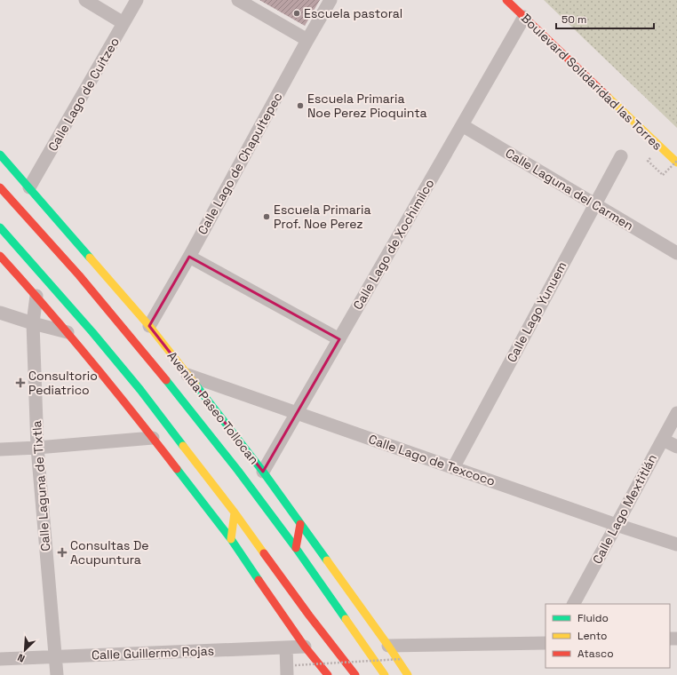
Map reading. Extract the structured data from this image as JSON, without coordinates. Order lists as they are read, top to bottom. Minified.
{"streets":{"main road":["Boulevard Solidaridad las Torres","Avenida Paseo Tollocan"],"street":["Calle Lago de Cuitzeo","Calle Lago de Chapultepec","Calle Laguna del Carmen","Calle Lago de Xochimilco","Calle Lago Yunuem","Calle Lago de Texcoco","Calle Laguna de Tixtla","Calle Lago Mextitlán","Calle Guillermo Rojas"]},"crossings":[["Boulevard Solidaridad las Torres","Calle Lago de Xochimilco"],["Calle Lago de Cuitzeo","Avenida Paseo Tollocan"],["Calle Lago de Chapultepec","Avenida Paseo Tollocan"],["Calle Laguna del Carmen","Calle Lago de Xochimilco"],["Calle Laguna del Carmen","Calle Lago Yunuem"],["Calle Lago de Xochimilco","Avenida Paseo Tollocan"],["Calle Lago de Xochimilco","Calle Lago de Texcoco"],["Calle Lago Yunuem","Calle Lago de Texcoco"],["Avenida Paseo Tollocan","Calle Lago de Texcoco"],["Calle Lago de Texcoco","Calle Lago Mextitlán"],["Calle Laguna de Tixtla","Calle Guillermo Rojas"]],"places":{"other":["Escuela pastoral","Escuela Primaria Noe Perez Pioquinta","Escuela Primaria Prof. Noe Perez"],"health":["Consultorio Pediatrico","Consultas De Acupuntura"]},"legend":["Fluido","Lento","Atasco"],"scale_bar":"50 m","north":"bottom left"}
